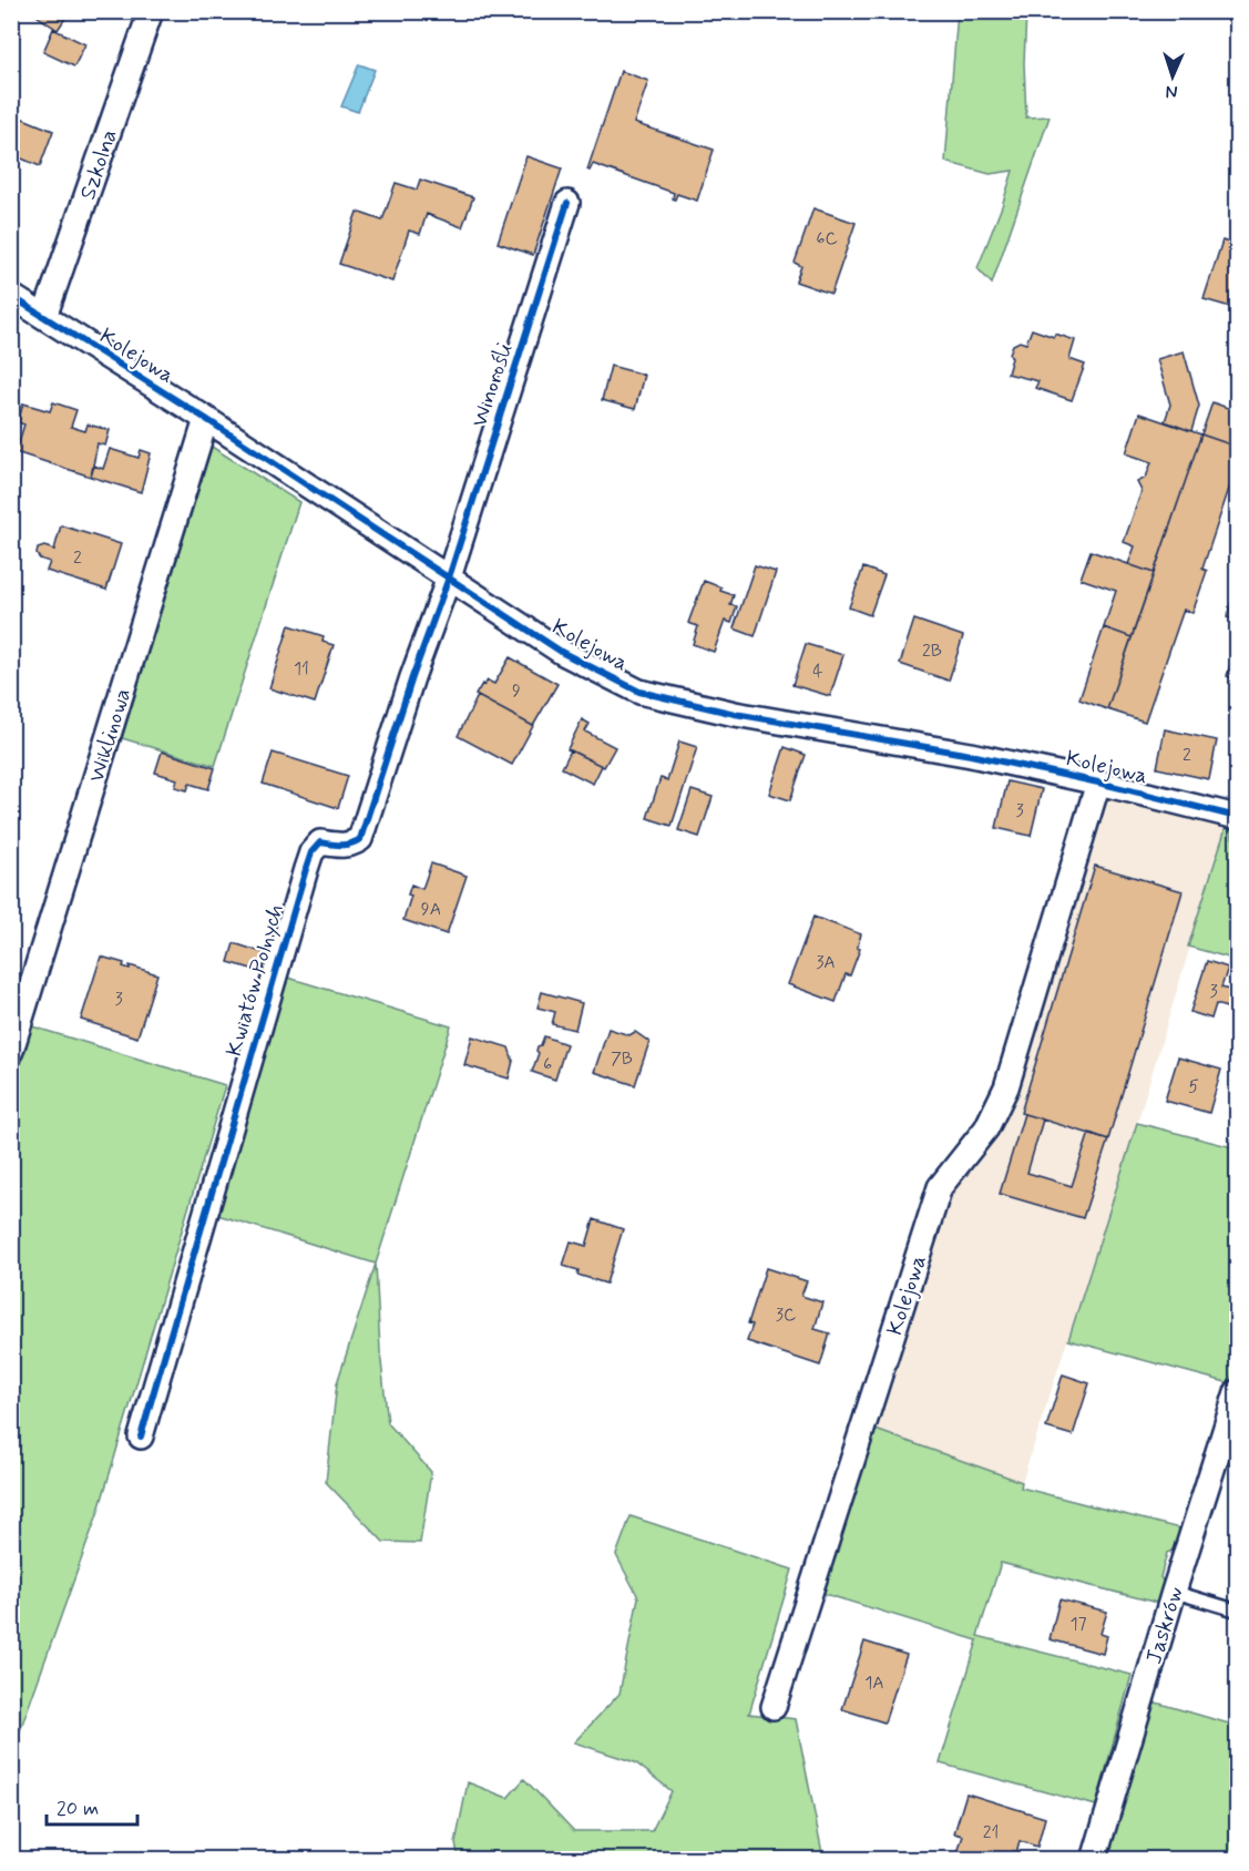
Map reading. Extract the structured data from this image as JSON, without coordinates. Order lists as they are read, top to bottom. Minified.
{"streets":{"street":["Szkolna","Kolejowa","Winorośli","Wiklinowa","Kwiatów Polnych","Jaskrów"]},"crossings":[["Szkolna","Kolejowa"],["Kolejowa","Winorośli"],["Kolejowa","Wiklinowa"],["Kolejowa","Kwiatów Polnych"],["Winorośli","Kwiatów Polnych"]],"house_numbers":["6C","2","2B","11","4","9","2","3","9A","3A","3","3","7B","6","5","3C","17","1A","21"],"scale_bar":"20 m","north":"bottom"}
